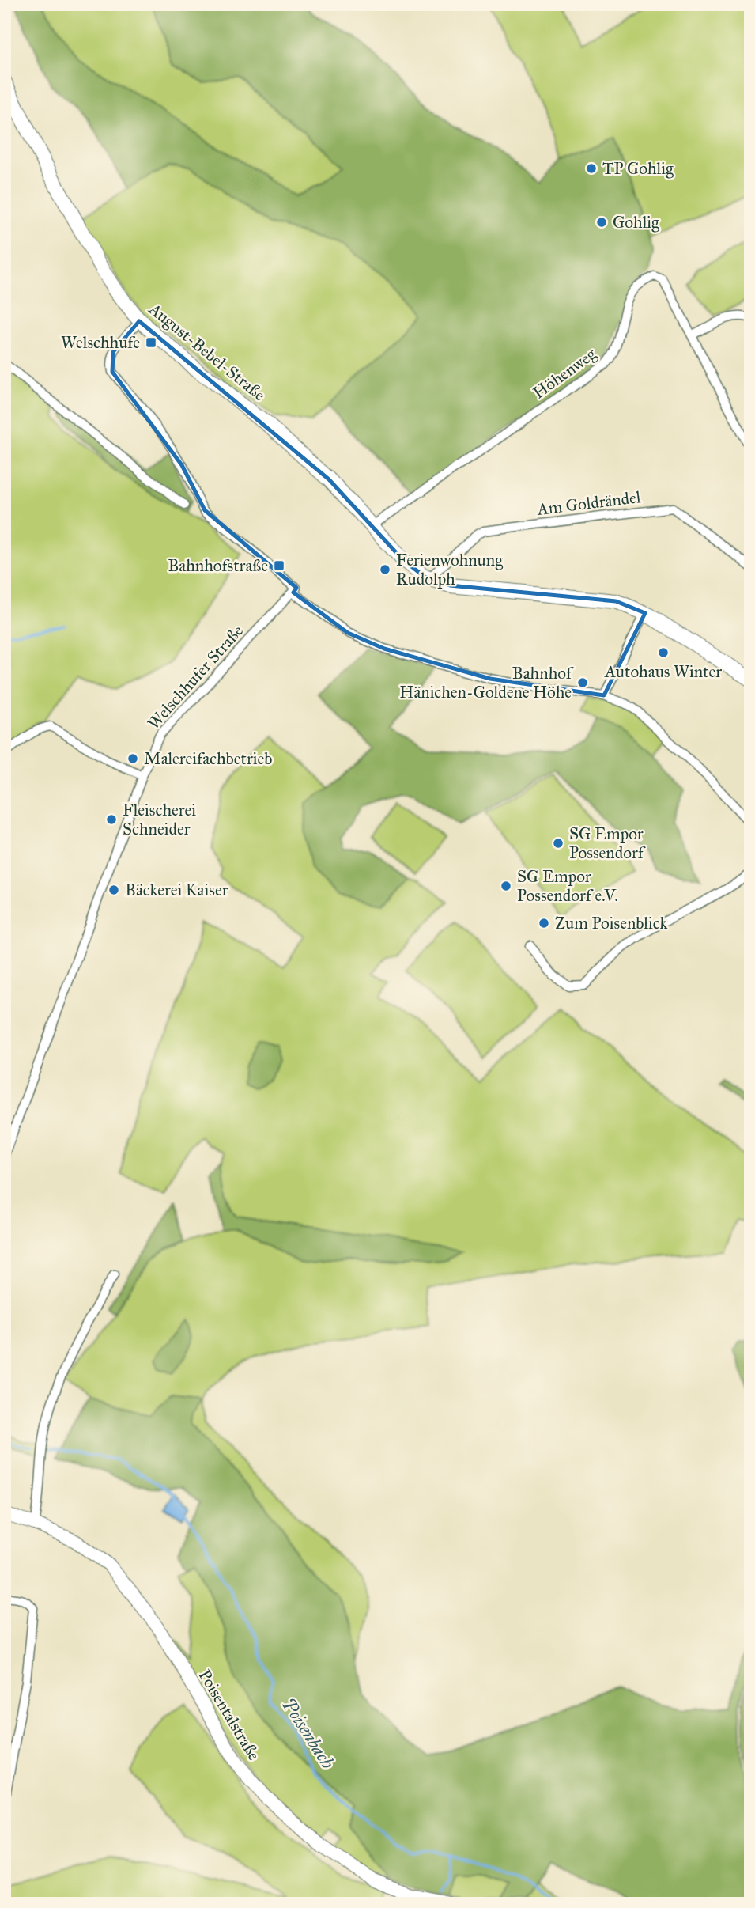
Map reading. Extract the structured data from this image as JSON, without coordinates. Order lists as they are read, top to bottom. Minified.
{"streets":{"main road":["August-Bebel-Straße","Poisentalstraße"],"street":["Höhenweg","Am Goldrändel","Welschhufer Straße"]},"crossings":[["August-Bebel-Straße","Höhenweg"],["August-Bebel-Straße","Am Goldrändel"]],"water":["Poisenbach"],"places":{"other":["TP Gohlig","Gohlig","Ferienwohnung Rudolph","Autohaus Winter","Bahnhof Hänichen-Goldene Höhe","Malereifachbetrieb","Fleischerei Schneider","SG Empor Possendorf","SG Empor Possendorf e.V.","Bäckerei Kaiser","Zum Poisenblick"],"transit":["Welschhufe","Bahnhofstraße"]}}
